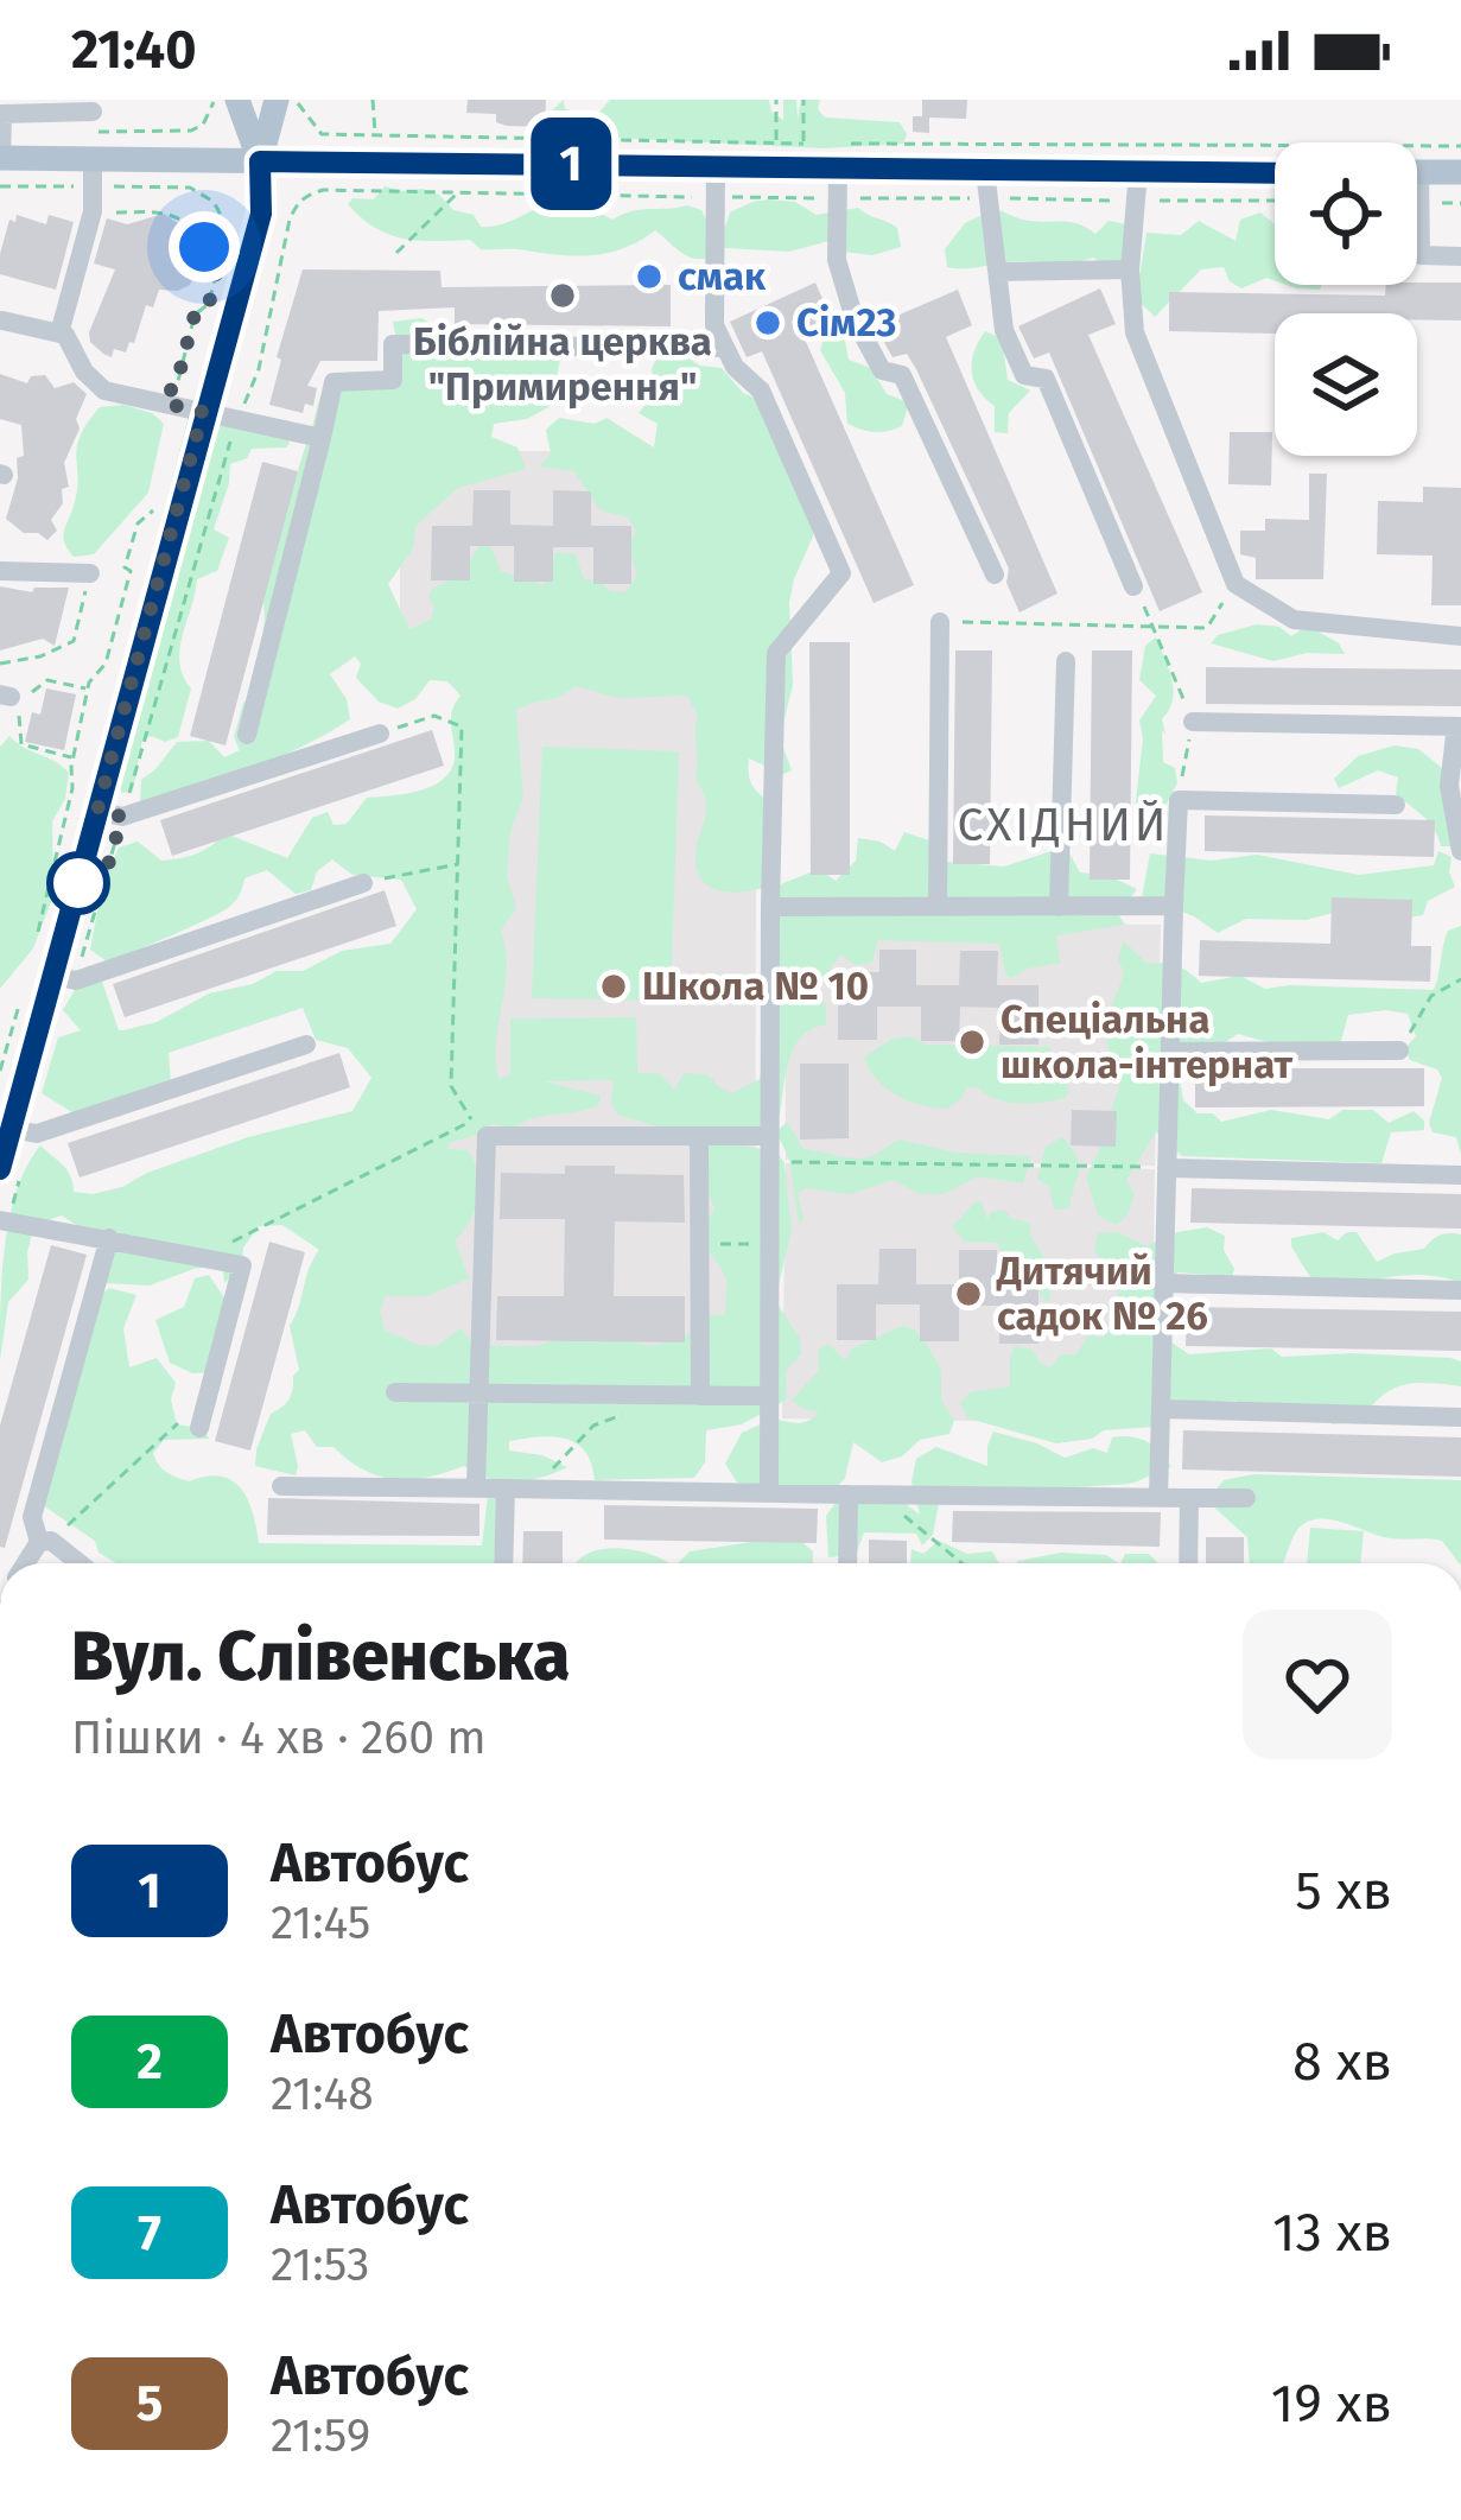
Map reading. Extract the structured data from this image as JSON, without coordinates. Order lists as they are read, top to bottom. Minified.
{"districts":["СХІДНИЙ"],"places":["смак","Біблійна церква \"Примирення\"","Сім23","Школа № 10","Спеціальна школа-інтернат","Дитячий садок № 26"],"lines":["bus line 1"],"page":{"status":"21:40","on_map":"1","heading":["Вул. Слівенська","Пішки · 4 хв · 260 m"],"list":[{"mark":"1","name":"Автобус","note":"21:45","value":"5 хв"},{"mark":"2","name":"Автобус","note":"21:48","value":"8 хв"},{"mark":"7","name":"Автобус","note":"21:53","value":"13 хв"},{"mark":"5","name":"Автобус","note":"21:59","value":"19 хв"}]}}
